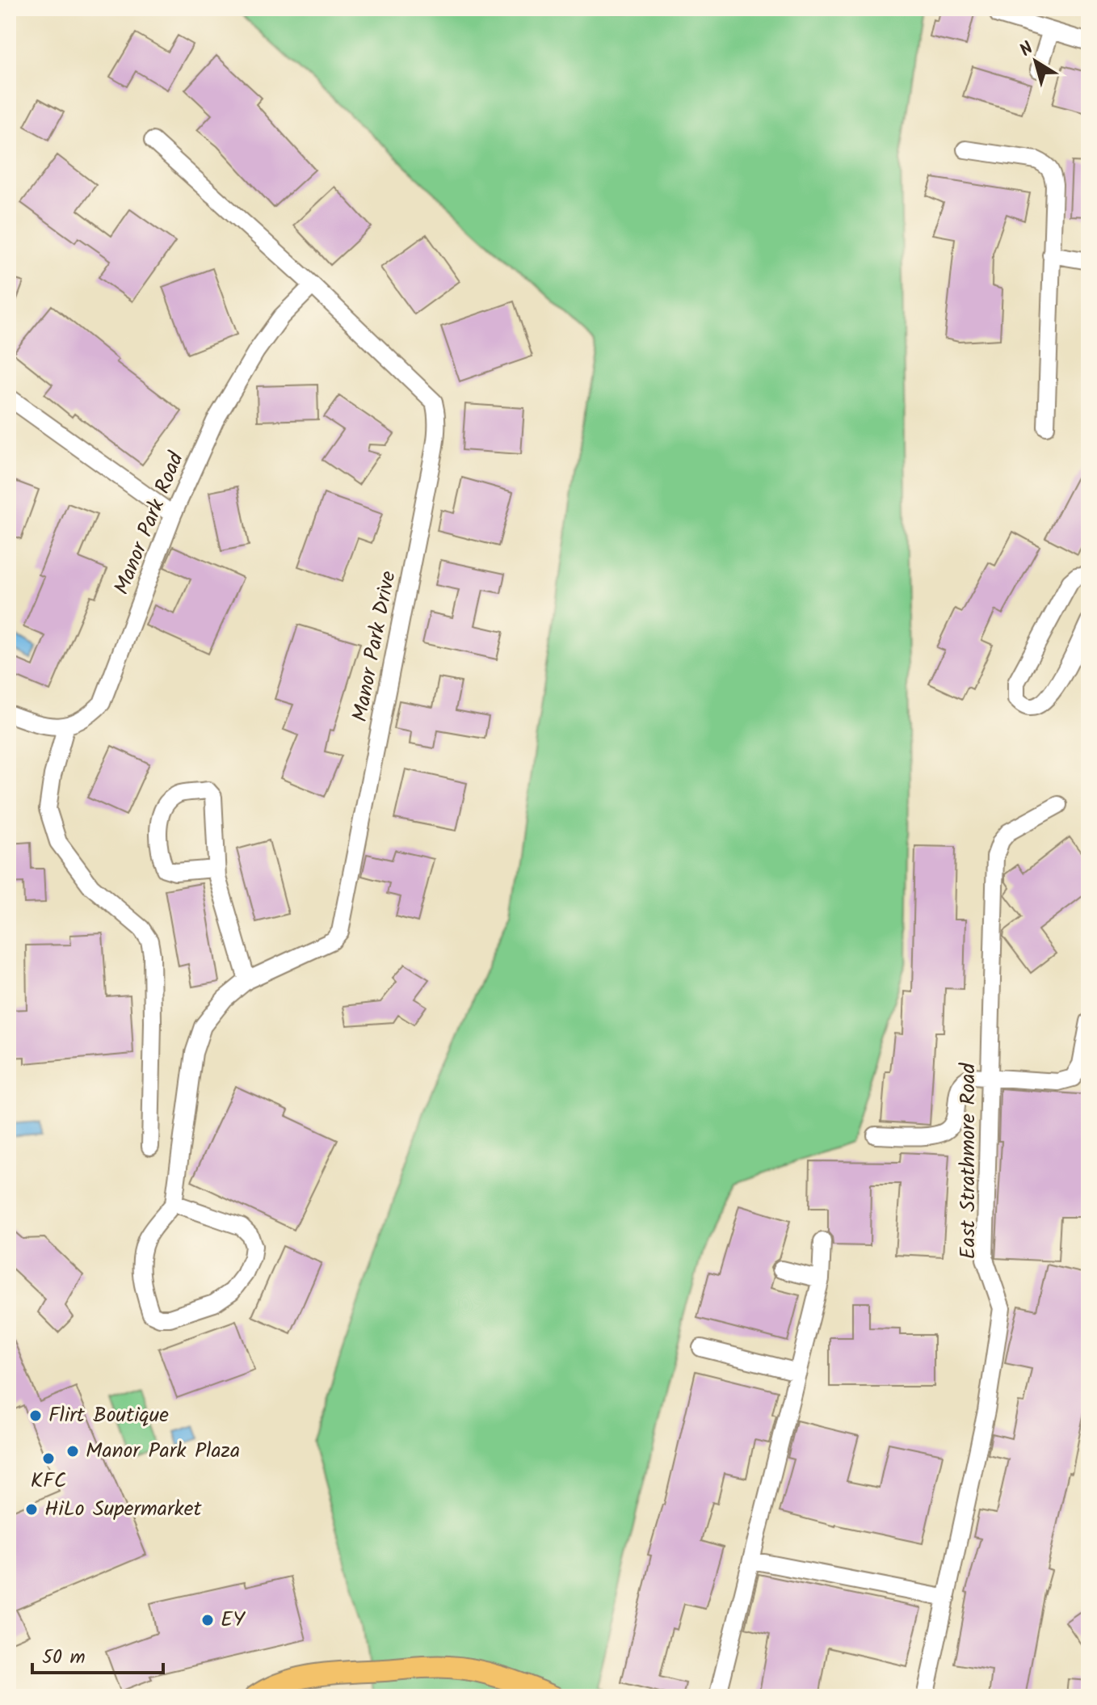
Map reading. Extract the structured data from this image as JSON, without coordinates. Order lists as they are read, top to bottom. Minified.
{"streets":{"street":["Manor Park Road","Manor Park Drive","East Strathmore Road"]},"crossings":[["Manor Park Road","Manor Park Drive"]],"places":["Flirt Boutique","Manor Park Plaza","KFC","HiLo Supermarket","EY"],"scale_bar":"50 m","north":"top left"}
